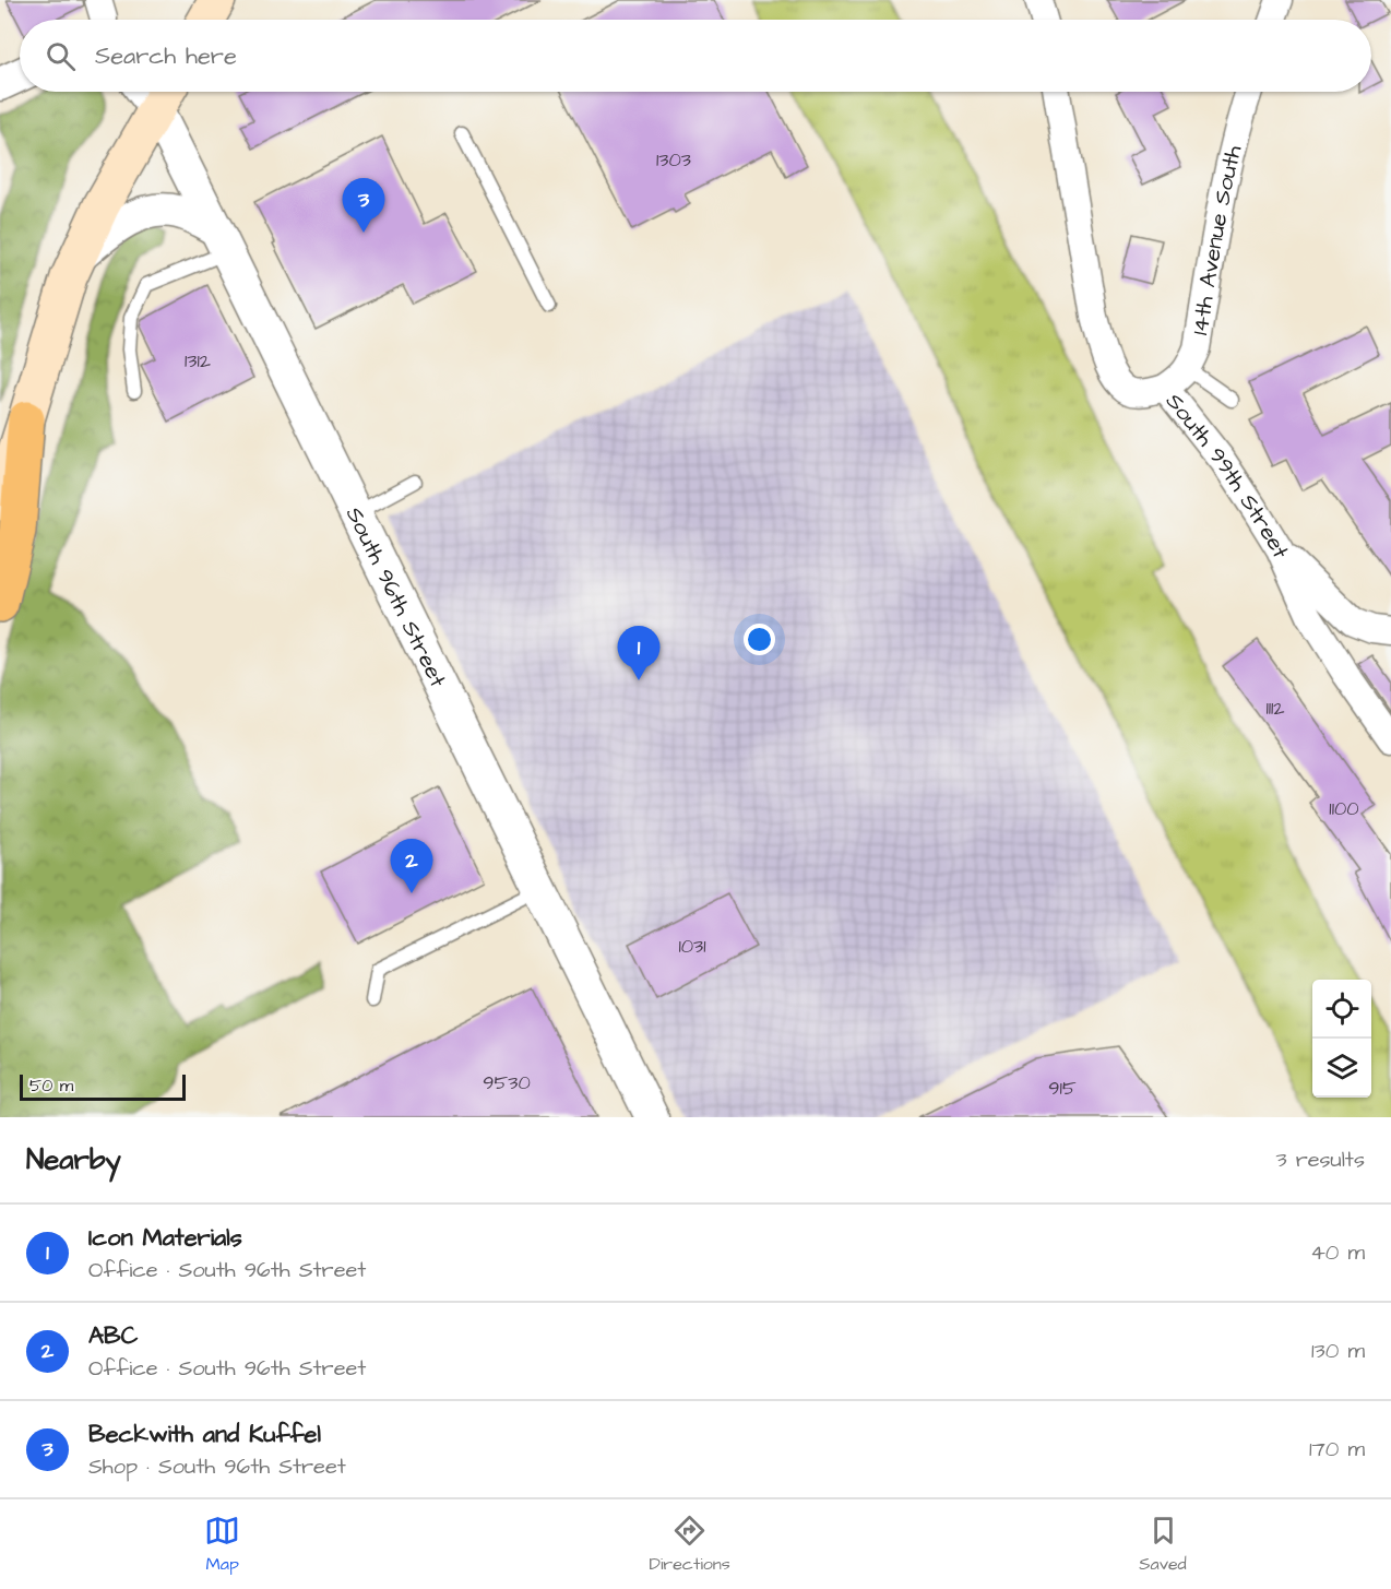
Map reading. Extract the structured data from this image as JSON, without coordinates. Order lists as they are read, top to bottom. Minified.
{"streets":{"street":["14th Avenue South","South 99th Street","South 96th Street"]},"house_numbers":["1303","1312","1112","1100","1031","9530","915"],"scale_bar":"50 m","page":{"search":"Search here","pins":["3","1","2"],"scale":"50 m","heading":["Nearby","3 results"],"list":[{"mark":"1","name":"Icon Materials","note":"Office · South 96th Street","value":"40 m"},{"mark":"2","name":"ABC","note":"Office · South 96th Street","value":"130 m"},{"mark":"3","name":"Beckwith and Kuffel","note":"Shop · South 96th Street","value":"170 m"}],"nav":["Map","Directions","Saved"]}}
